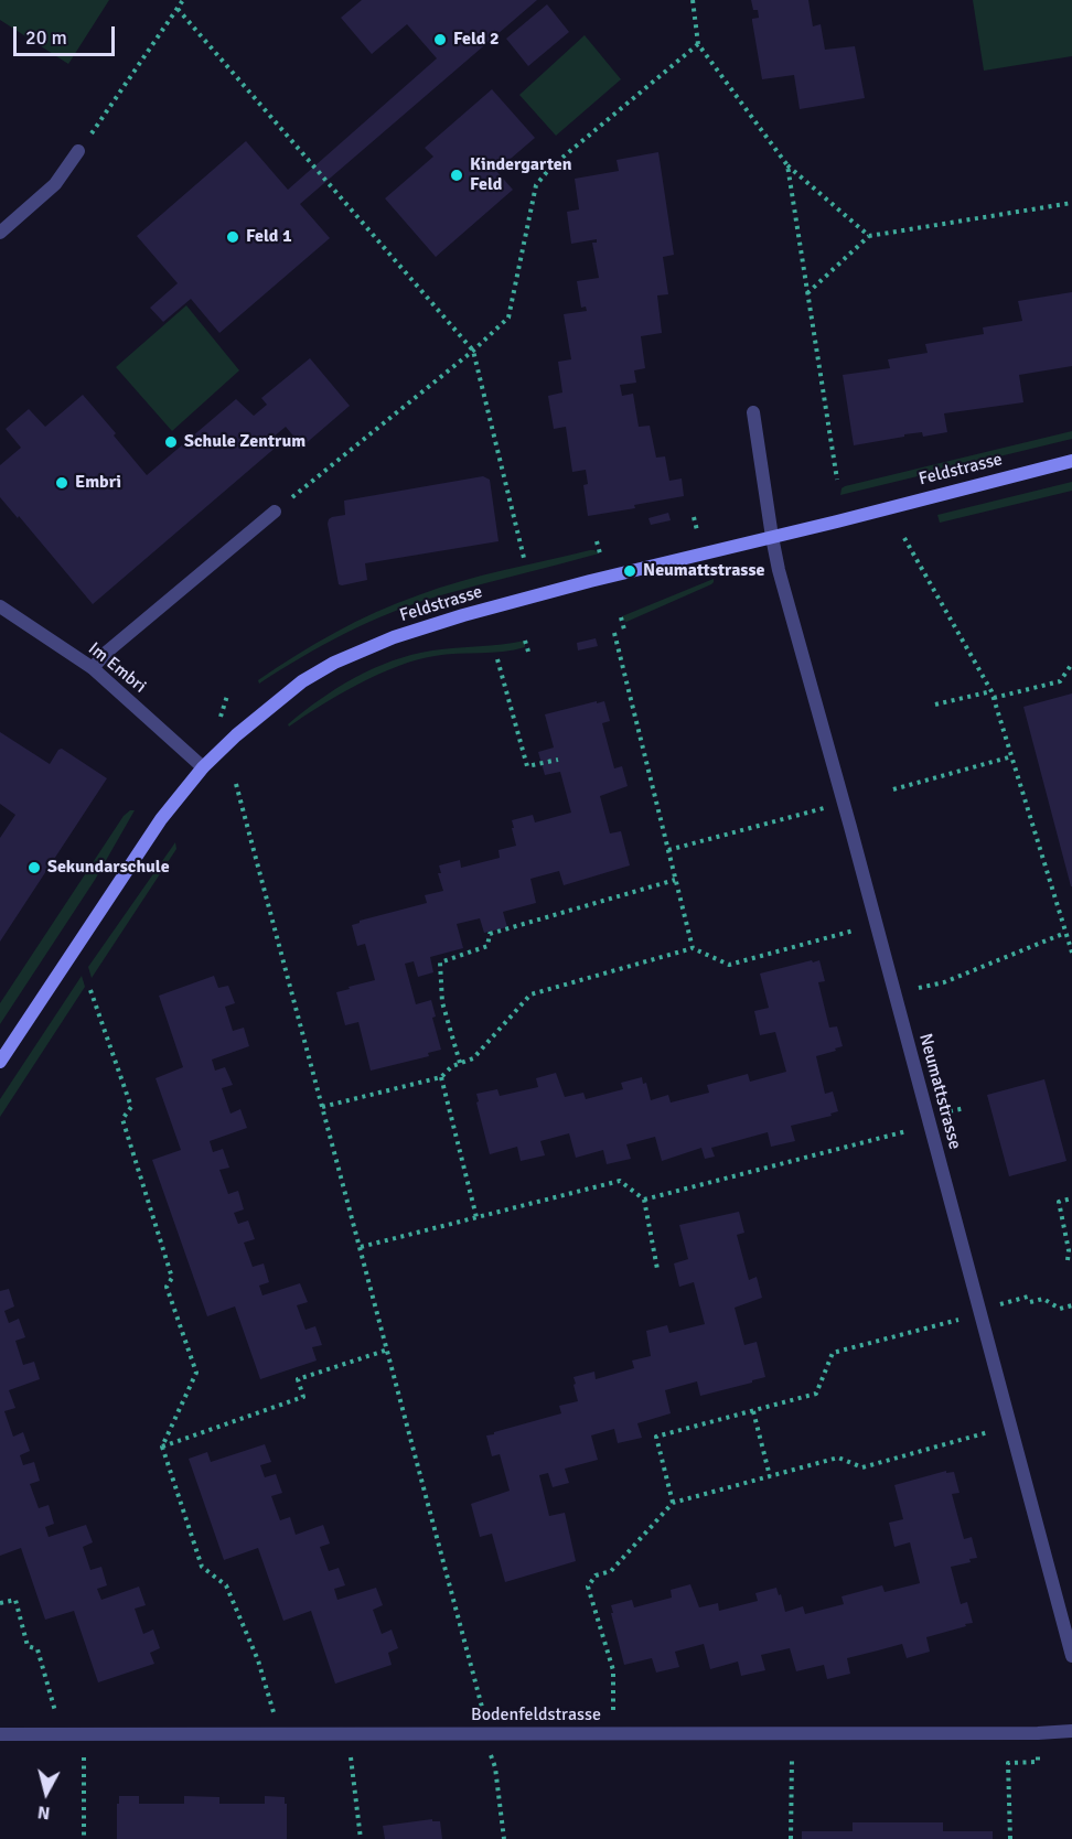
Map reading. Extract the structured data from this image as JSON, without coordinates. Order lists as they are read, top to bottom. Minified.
{"streets":{"main road":["Feldstrasse"],"street":["Im Embri","Neumattstrasse","Bodenfeldstrasse"]},"crossings":[["Feldstrasse","Im Embri"],["Feldstrasse","Neumattstrasse"]],"places":["Feld 2","Kindergarten Feld","Feld 1","Schule Zentrum","Embri","Neumattstrasse","Sekundarschule"],"scale_bar":"20 m","north":"bottom"}
